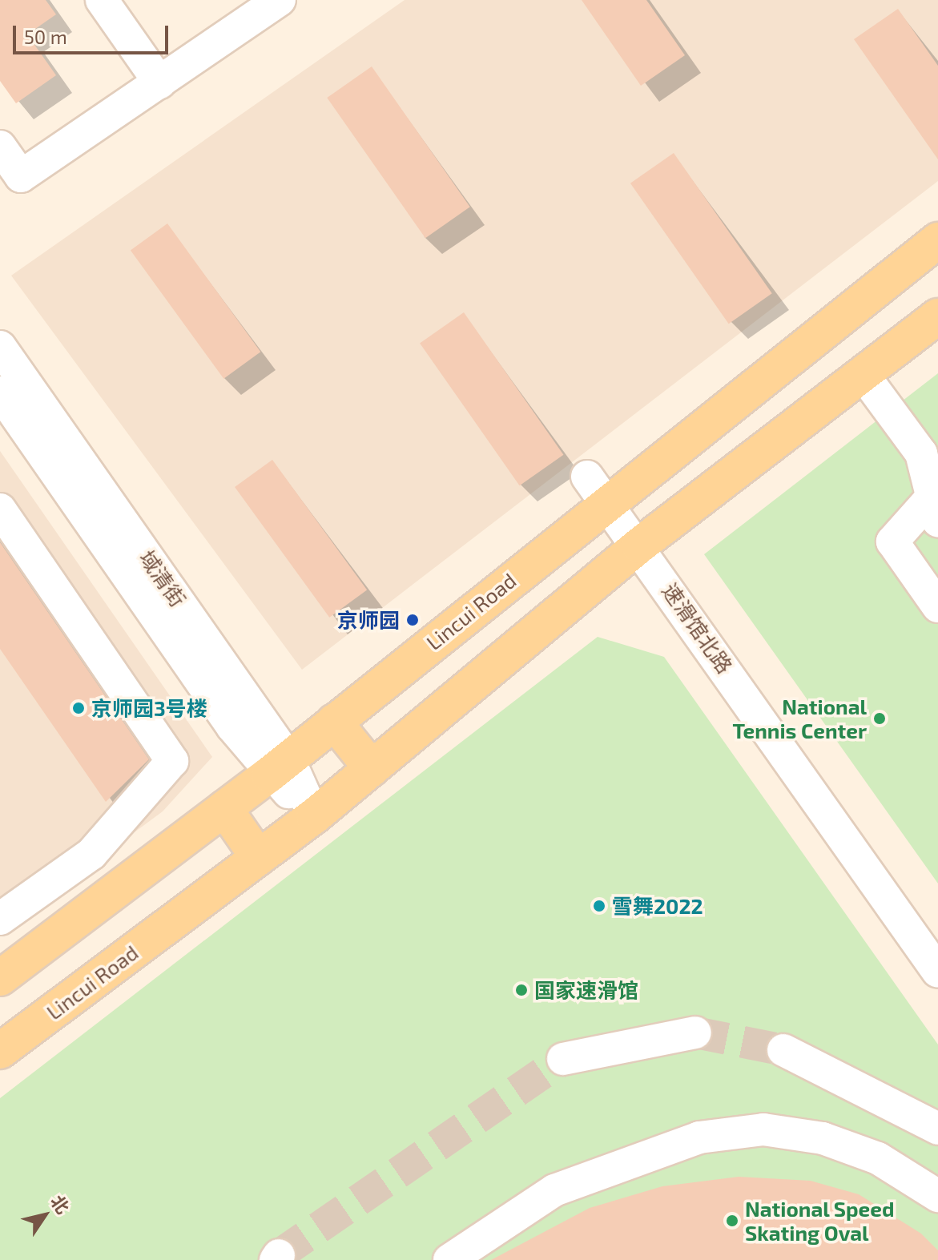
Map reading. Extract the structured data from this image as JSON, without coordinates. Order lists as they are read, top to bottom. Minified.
{"streets":{"main road":["Lincui Road"],"street":["域清街","速滑馆北路"]},"crossings":[["域清街","Lincui Road"],["Lincui Road","速滑馆北路"]],"places":["京师园","京师园3号楼","National Tennis Center","雪舞2022","国家速滑馆","National Speed Skating Oval"],"scale_bar":"50 m","north":"top right"}
